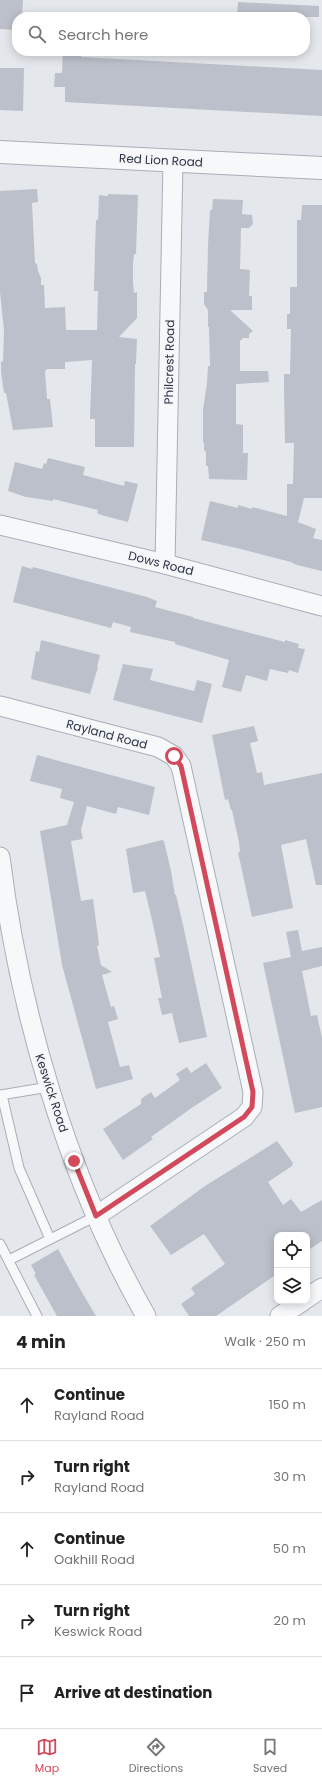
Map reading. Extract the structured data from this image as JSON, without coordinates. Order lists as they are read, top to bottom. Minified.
{"streets":{"street":["Red Lion Road","Philcrest Road","Dows Road","Rayland Road","Keswick Road"]},"crossings":[["Red Lion Road","Philcrest Road"],["Philcrest Road","Dows Road"],["Rayland Road","Keswick Road"]],"page":{"search":"Search here","heading":["4 min","Walk · 250 m"],"list":[["Continue","Rayland Road","150 m"],["Turn right","Rayland Road","30 m"],["Continue","Oakhill Road","50 m"],["Turn right","Keswick Road","20 m"],"Arrive at destination"],"nav":["Map","Directions","Saved"]}}
